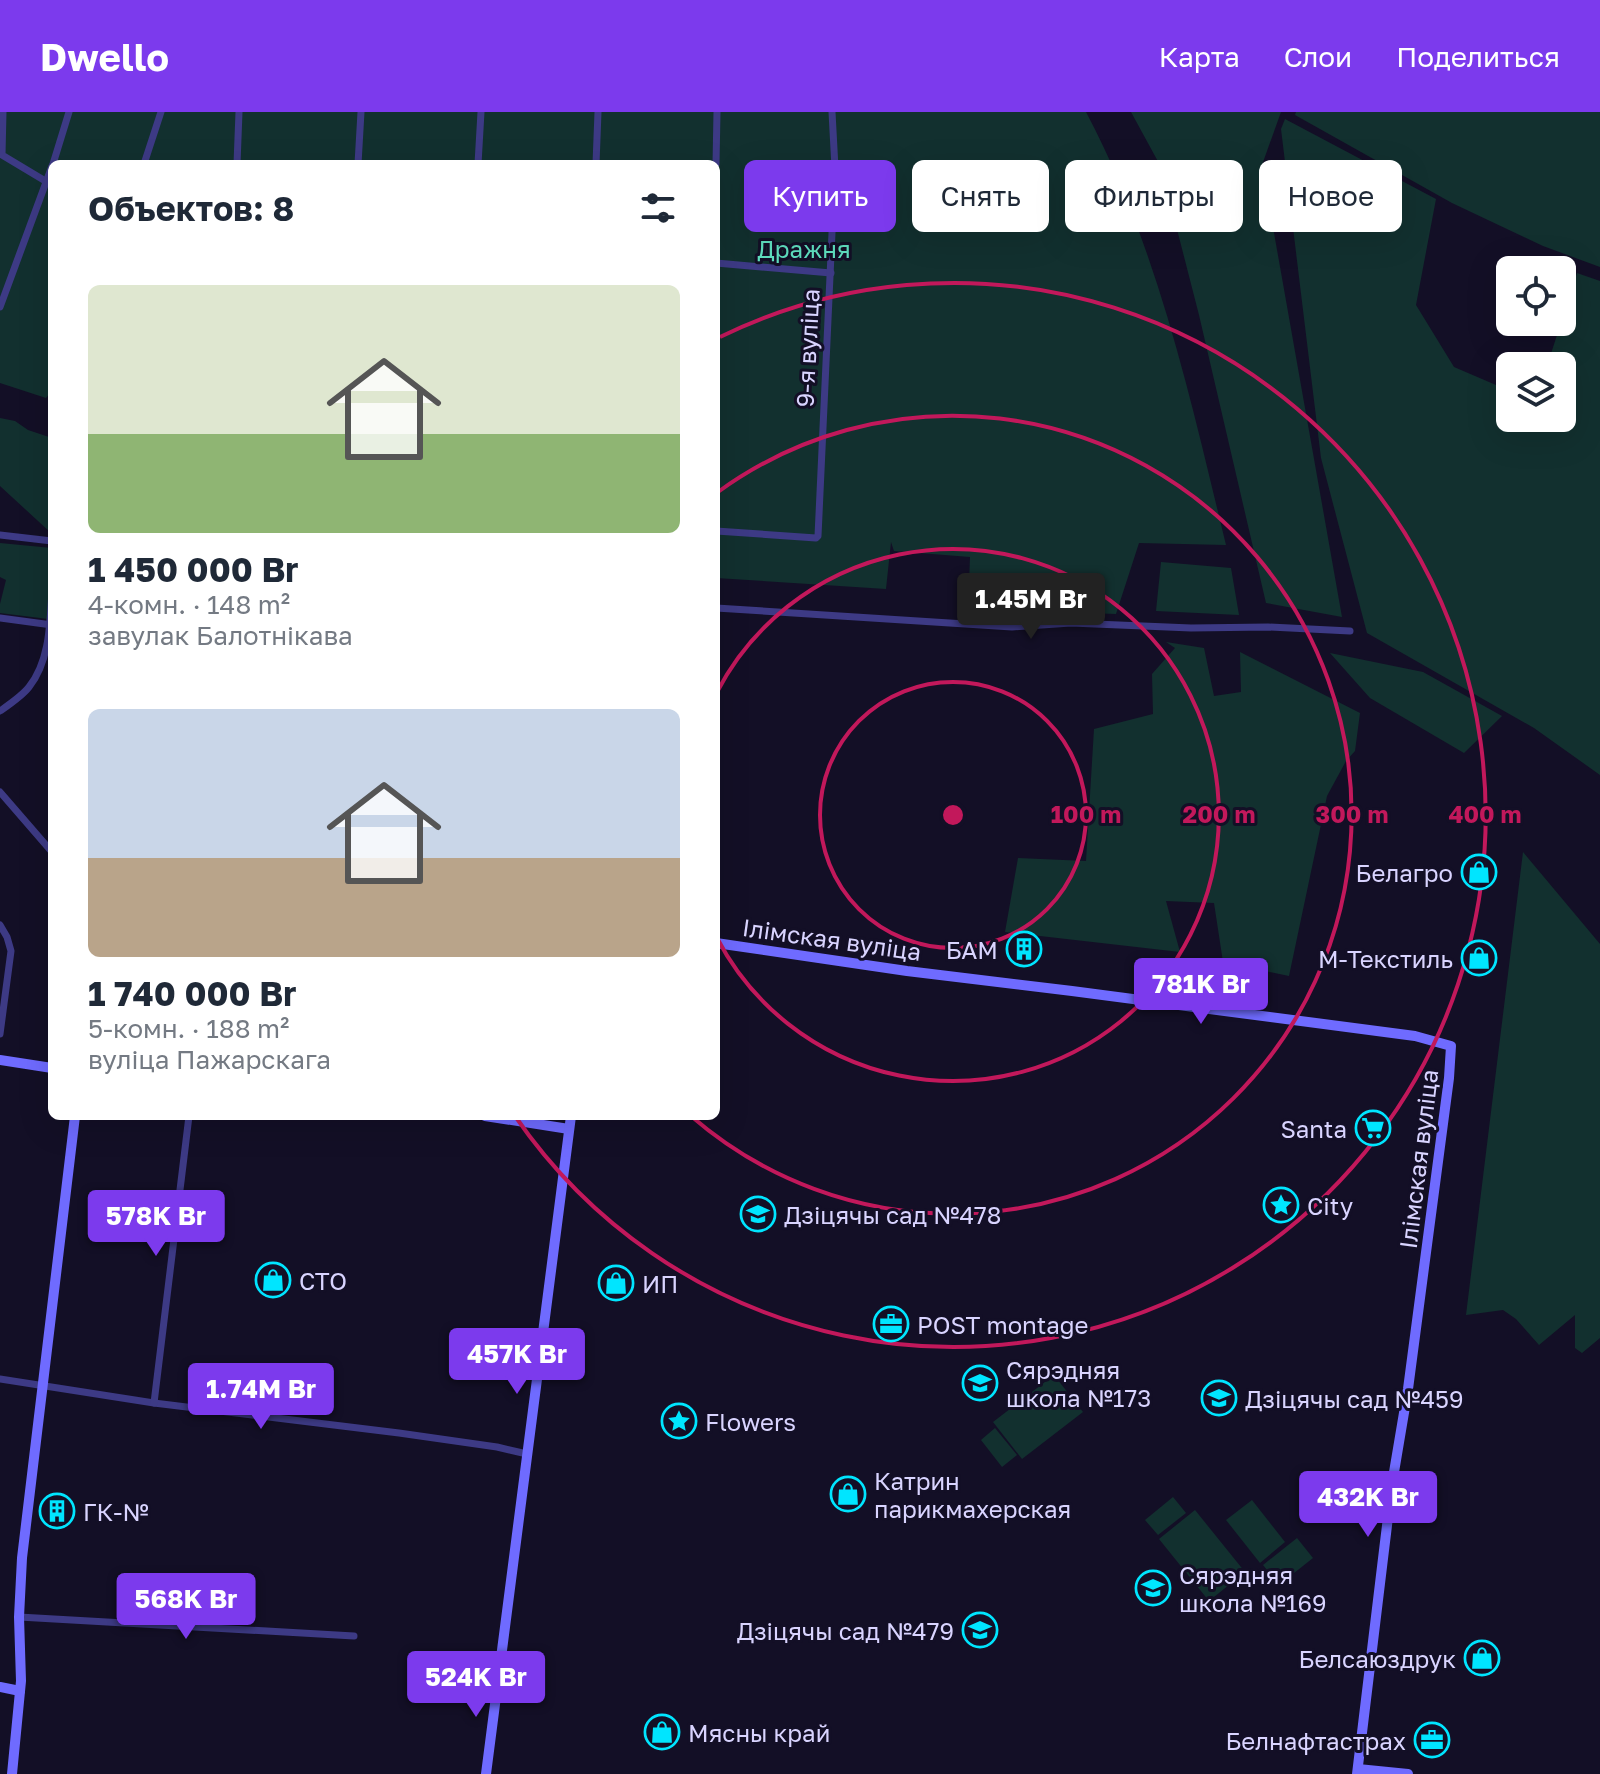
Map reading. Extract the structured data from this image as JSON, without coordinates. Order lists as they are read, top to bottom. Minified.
{"streets":{"street":["9-я вуліца","Ілімская вуліца"]},"parks":["Дражня"],"places":{"shop":["Белагро","М-Текстиль","СТО","ИП","Катрин парикмахерская","Белсаюздрук","Мясны край"],"building":["БАМ","ГК-№"],"supermarket":["Santa"],"place":["City","Flowers"],"school or university":["Дзіцячы сад №478","Сярэдняя школа №173","Дзіцячы сад №459","Сярэдняя школа №169","Дзіцячы сад №479"],"office":["POST montage","Белнафтастрах"]},"page":{"header":"Dwello","nav":["Карта","Слои","Поделиться"],"chip":["Купить","Снять","Фильтры","Новое"],"heading":"Объектов: 8","list":[{"name":"1 450 000 Br","note":"4-комн. · 148 m² · завулак Балотнікава"},{"name":"1 740 000 Br","note":"5-комн. · 188 m² · вуліца Пажарскага"}],"price":["1.45M Br","781K Br","578K Br","457K Br","1.74M Br","432K Br","568K Br","524K Br"]},"rings":["100 m","200 m","300 m","400 m"]}
